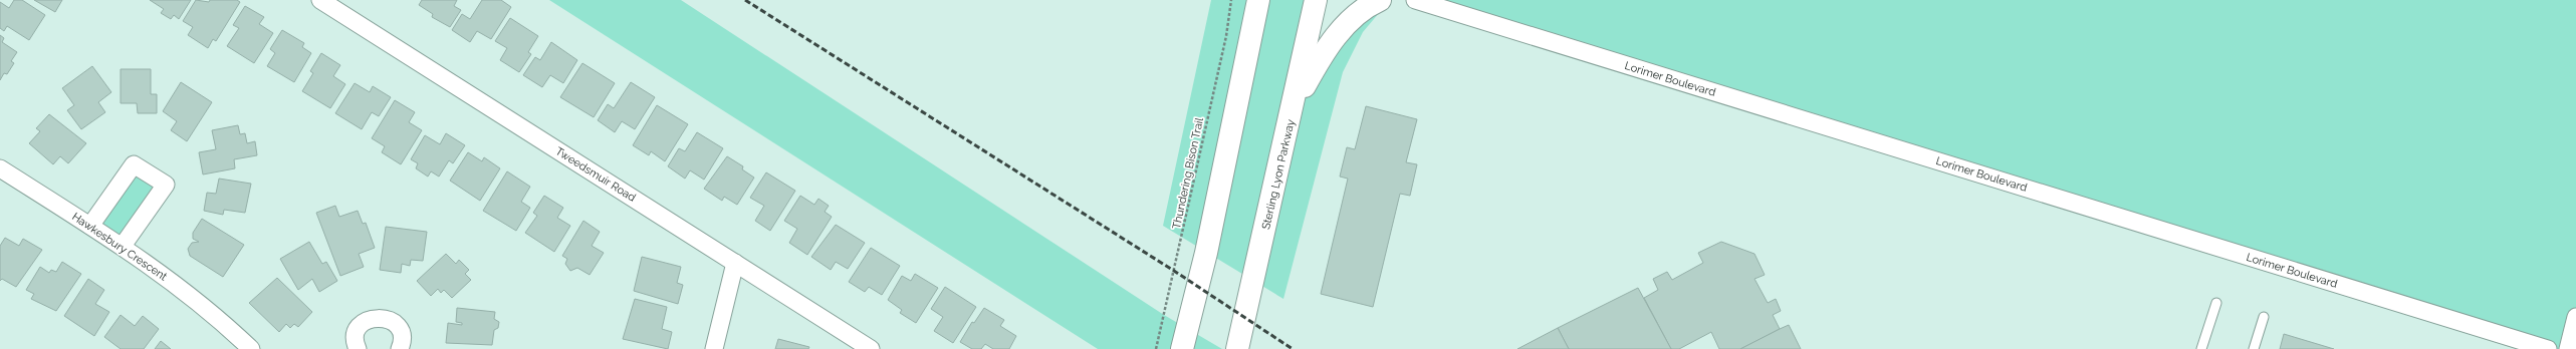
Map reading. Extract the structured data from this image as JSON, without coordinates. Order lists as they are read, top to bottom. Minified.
{"streets":{"main road":["Sterling Lyon Parkway"],"street":["Lorimer Boulevard","Tweedsmuir Road","Hawkesbury Crescent"],"path":["Thundering Bison Trail"]}}
